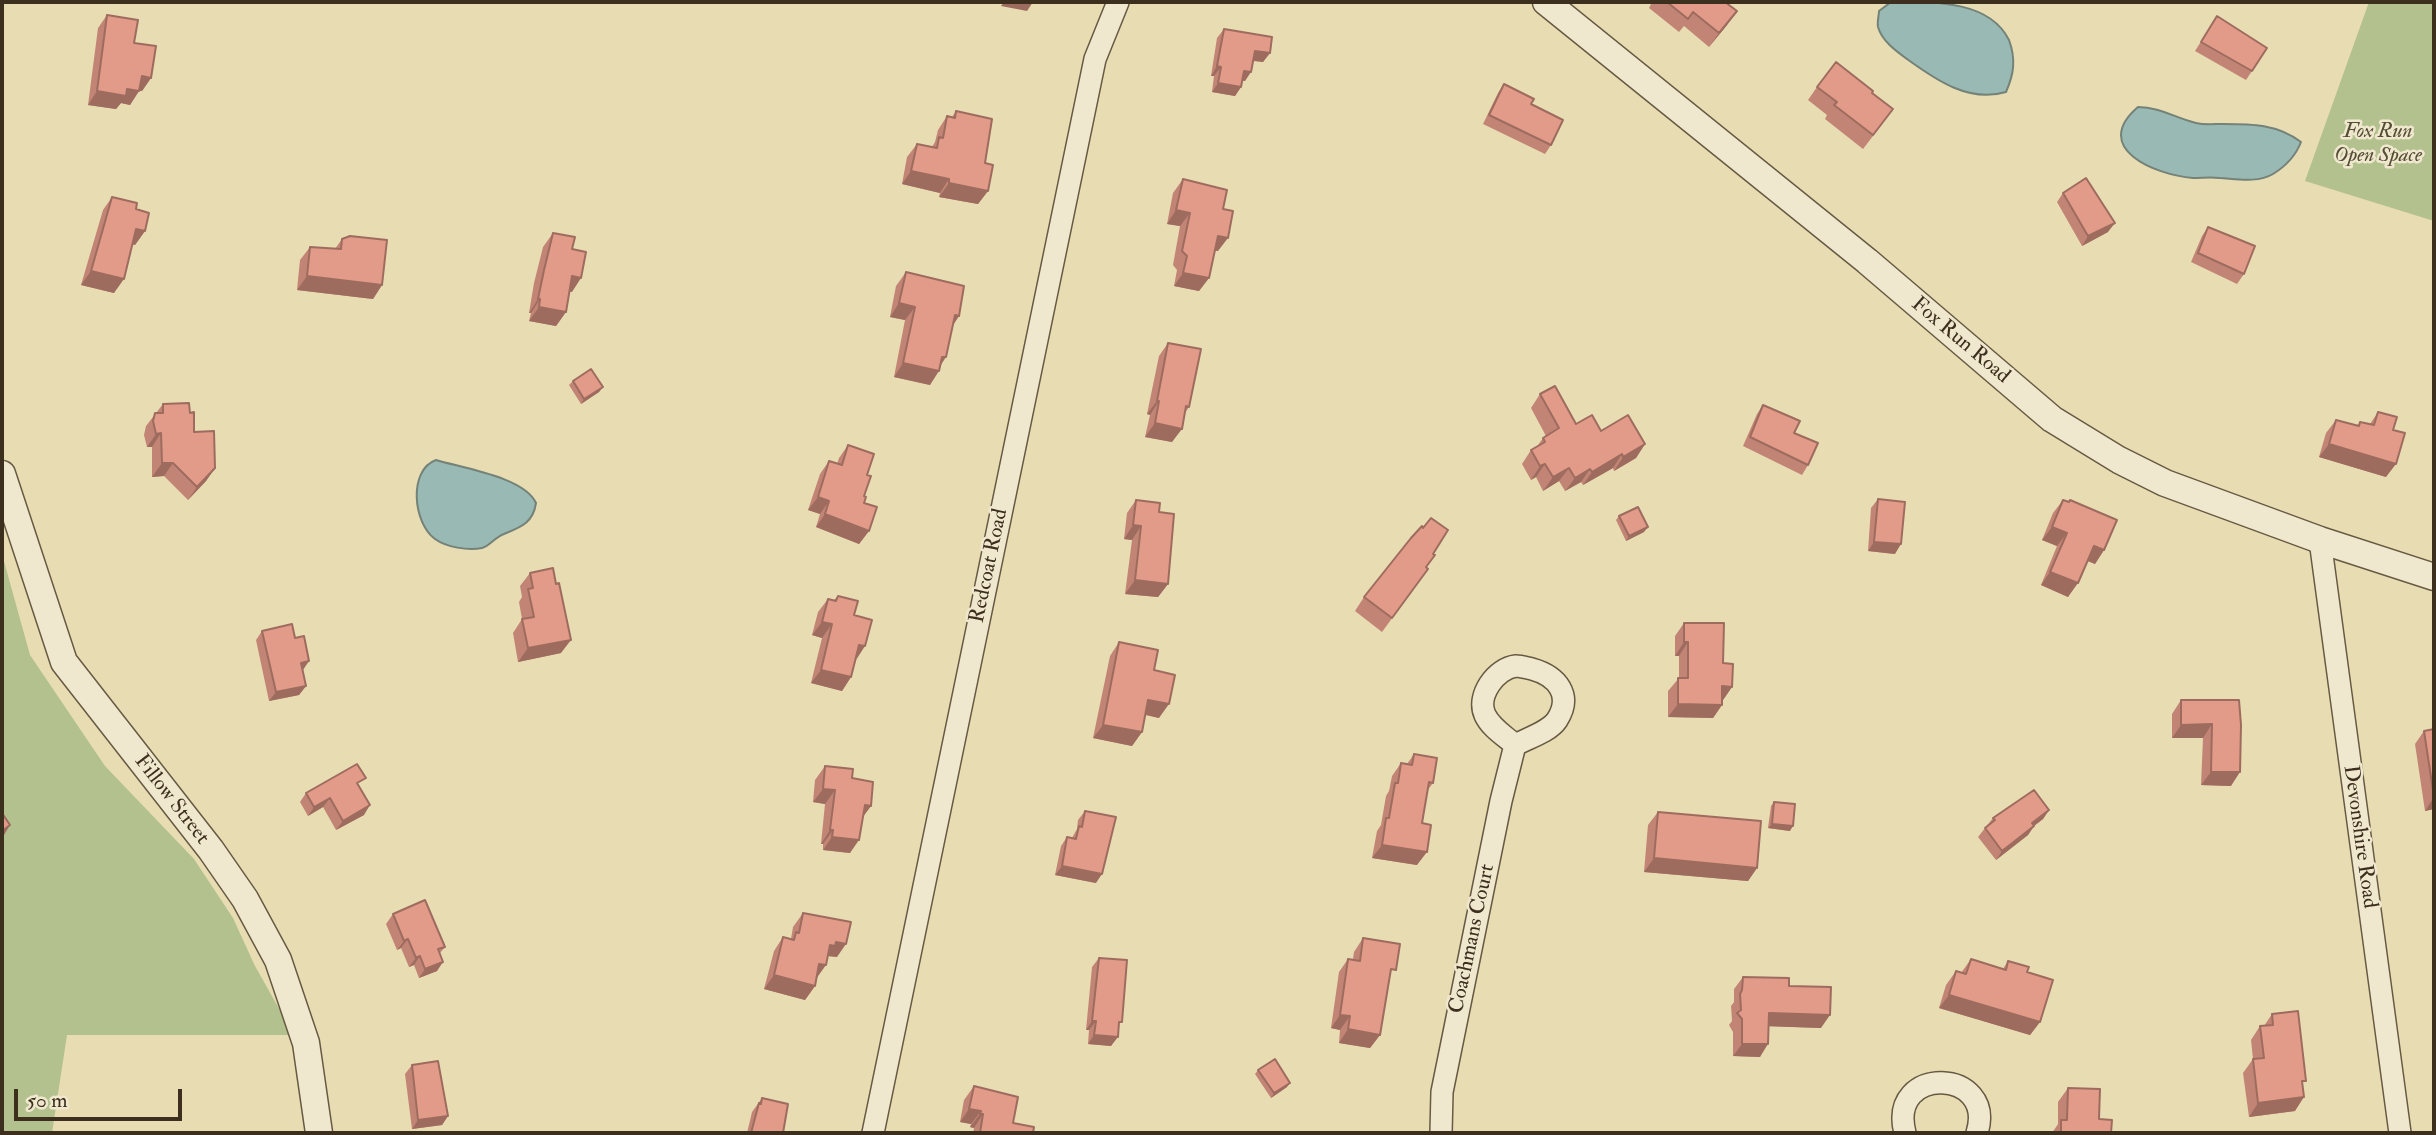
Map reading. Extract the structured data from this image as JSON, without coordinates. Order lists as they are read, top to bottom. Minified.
{"streets":{"street":["Fox Run Road","Redcoat Road","Fillow Street","Devonshire Road","Coachmans Court"]},"crossings":[["Fox Run Road","Devonshire Road"]],"parks":["Fox Run Open Space"],"scale_bar":"50 m"}
